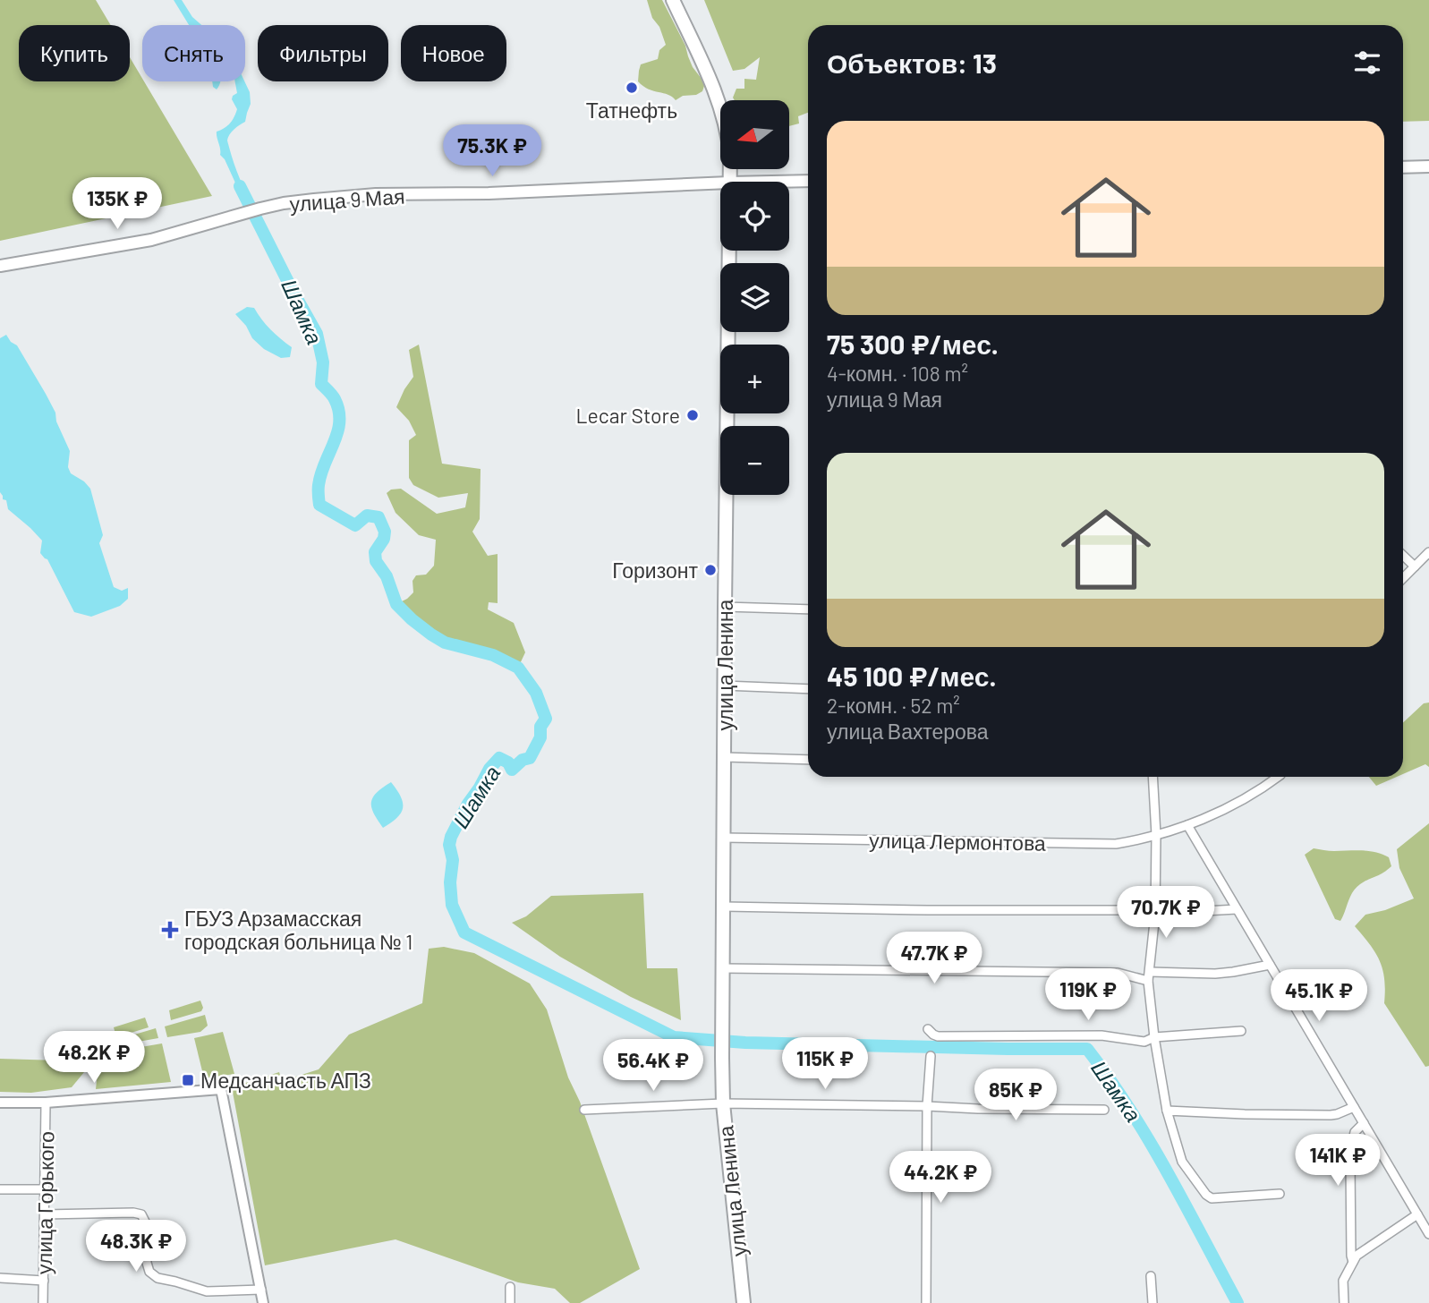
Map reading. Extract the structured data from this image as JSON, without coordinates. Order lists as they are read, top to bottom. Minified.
{"streets":{"main road":["улица 9 Мая","улица Ленина"],"street":["улица Лермонтова","улица Горького"]},"crossings":[["улица Ленина","улица Лермонтова"]],"water":["Шамка"],"places":{"other":["Татнефть","Lecar Store","Горизонт"],"health":["ГБУЗ Арзамасская городская больница № 1"],"transit":["Медсанчасть АПЗ"]},"north":"left","page":{"chip":["Купить","Снять","Фильтры","Новое"],"heading":"Объектов: 13","map_buttons":["+","−"],"list":[{"name":"75 300 ₽/мес.","note":"4-комн. · 108 m² · улица 9 Мая"},{"name":"45 100 ₽/мес.","note":"2-комн. · 52 m² · улица Вахтерова"}],"price":["75.3K ₽","135K ₽","70.7K ₽","47.7K ₽","119K ₽","45.1K ₽","48.2K ₽","115K ₽","56.4K ₽","85K ₽","141K ₽","44.2K ₽","48.3K ₽"]}}
